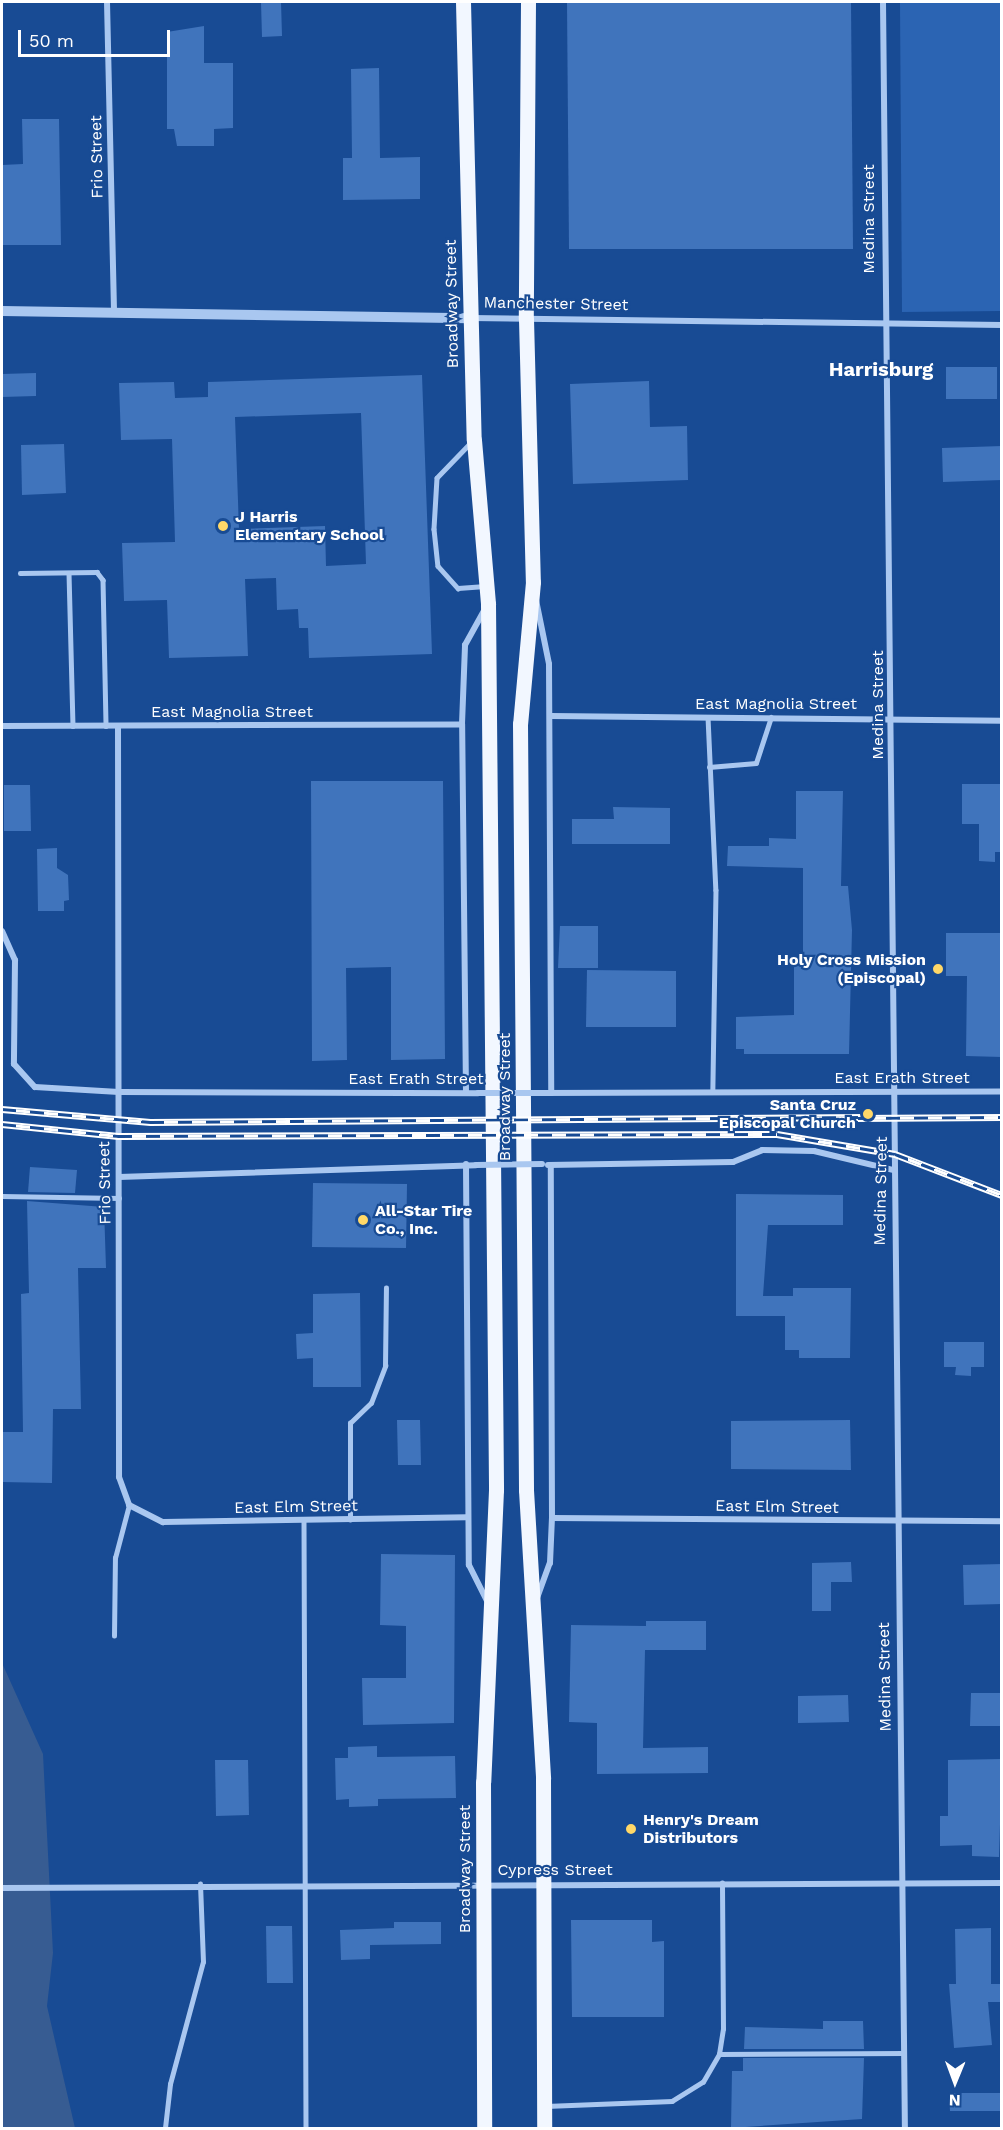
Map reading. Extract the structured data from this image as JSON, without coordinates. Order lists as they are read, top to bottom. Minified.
{"streets":{"main road":["Broadway Street"],"street":["Frio Street","Medina Street","Manchester Street","East Magnolia Street","East Erath Street","East Elm Street","Cypress Street"]},"crossings":[["Frio Street","Manchester Street"],["Frio Street","East Magnolia Street"],["Frio Street","East Erath Street"],["Frio Street","East Elm Street"],["Medina Street","Manchester Street"],["Medina Street","East Magnolia Street"],["Medina Street","East Erath Street"],["Medina Street","East Elm Street"],["Medina Street","Cypress Street"],["Broadway Street","Manchester Street"],["Broadway Street","East Magnolia Street"],["Broadway Street","East Erath Street"],["Broadway Street","East Elm Street"],["Broadway Street","Cypress Street"]],"districts":["Harrisburg"],"places":["J Harris Elementary School","Holy Cross Mission (Episcopal)","Santa Cruz Episcopal Church","All-Star Tire Co., Inc.","Henry's Dream Distributors"],"scale_bar":"50 m","north":"bottom"}
